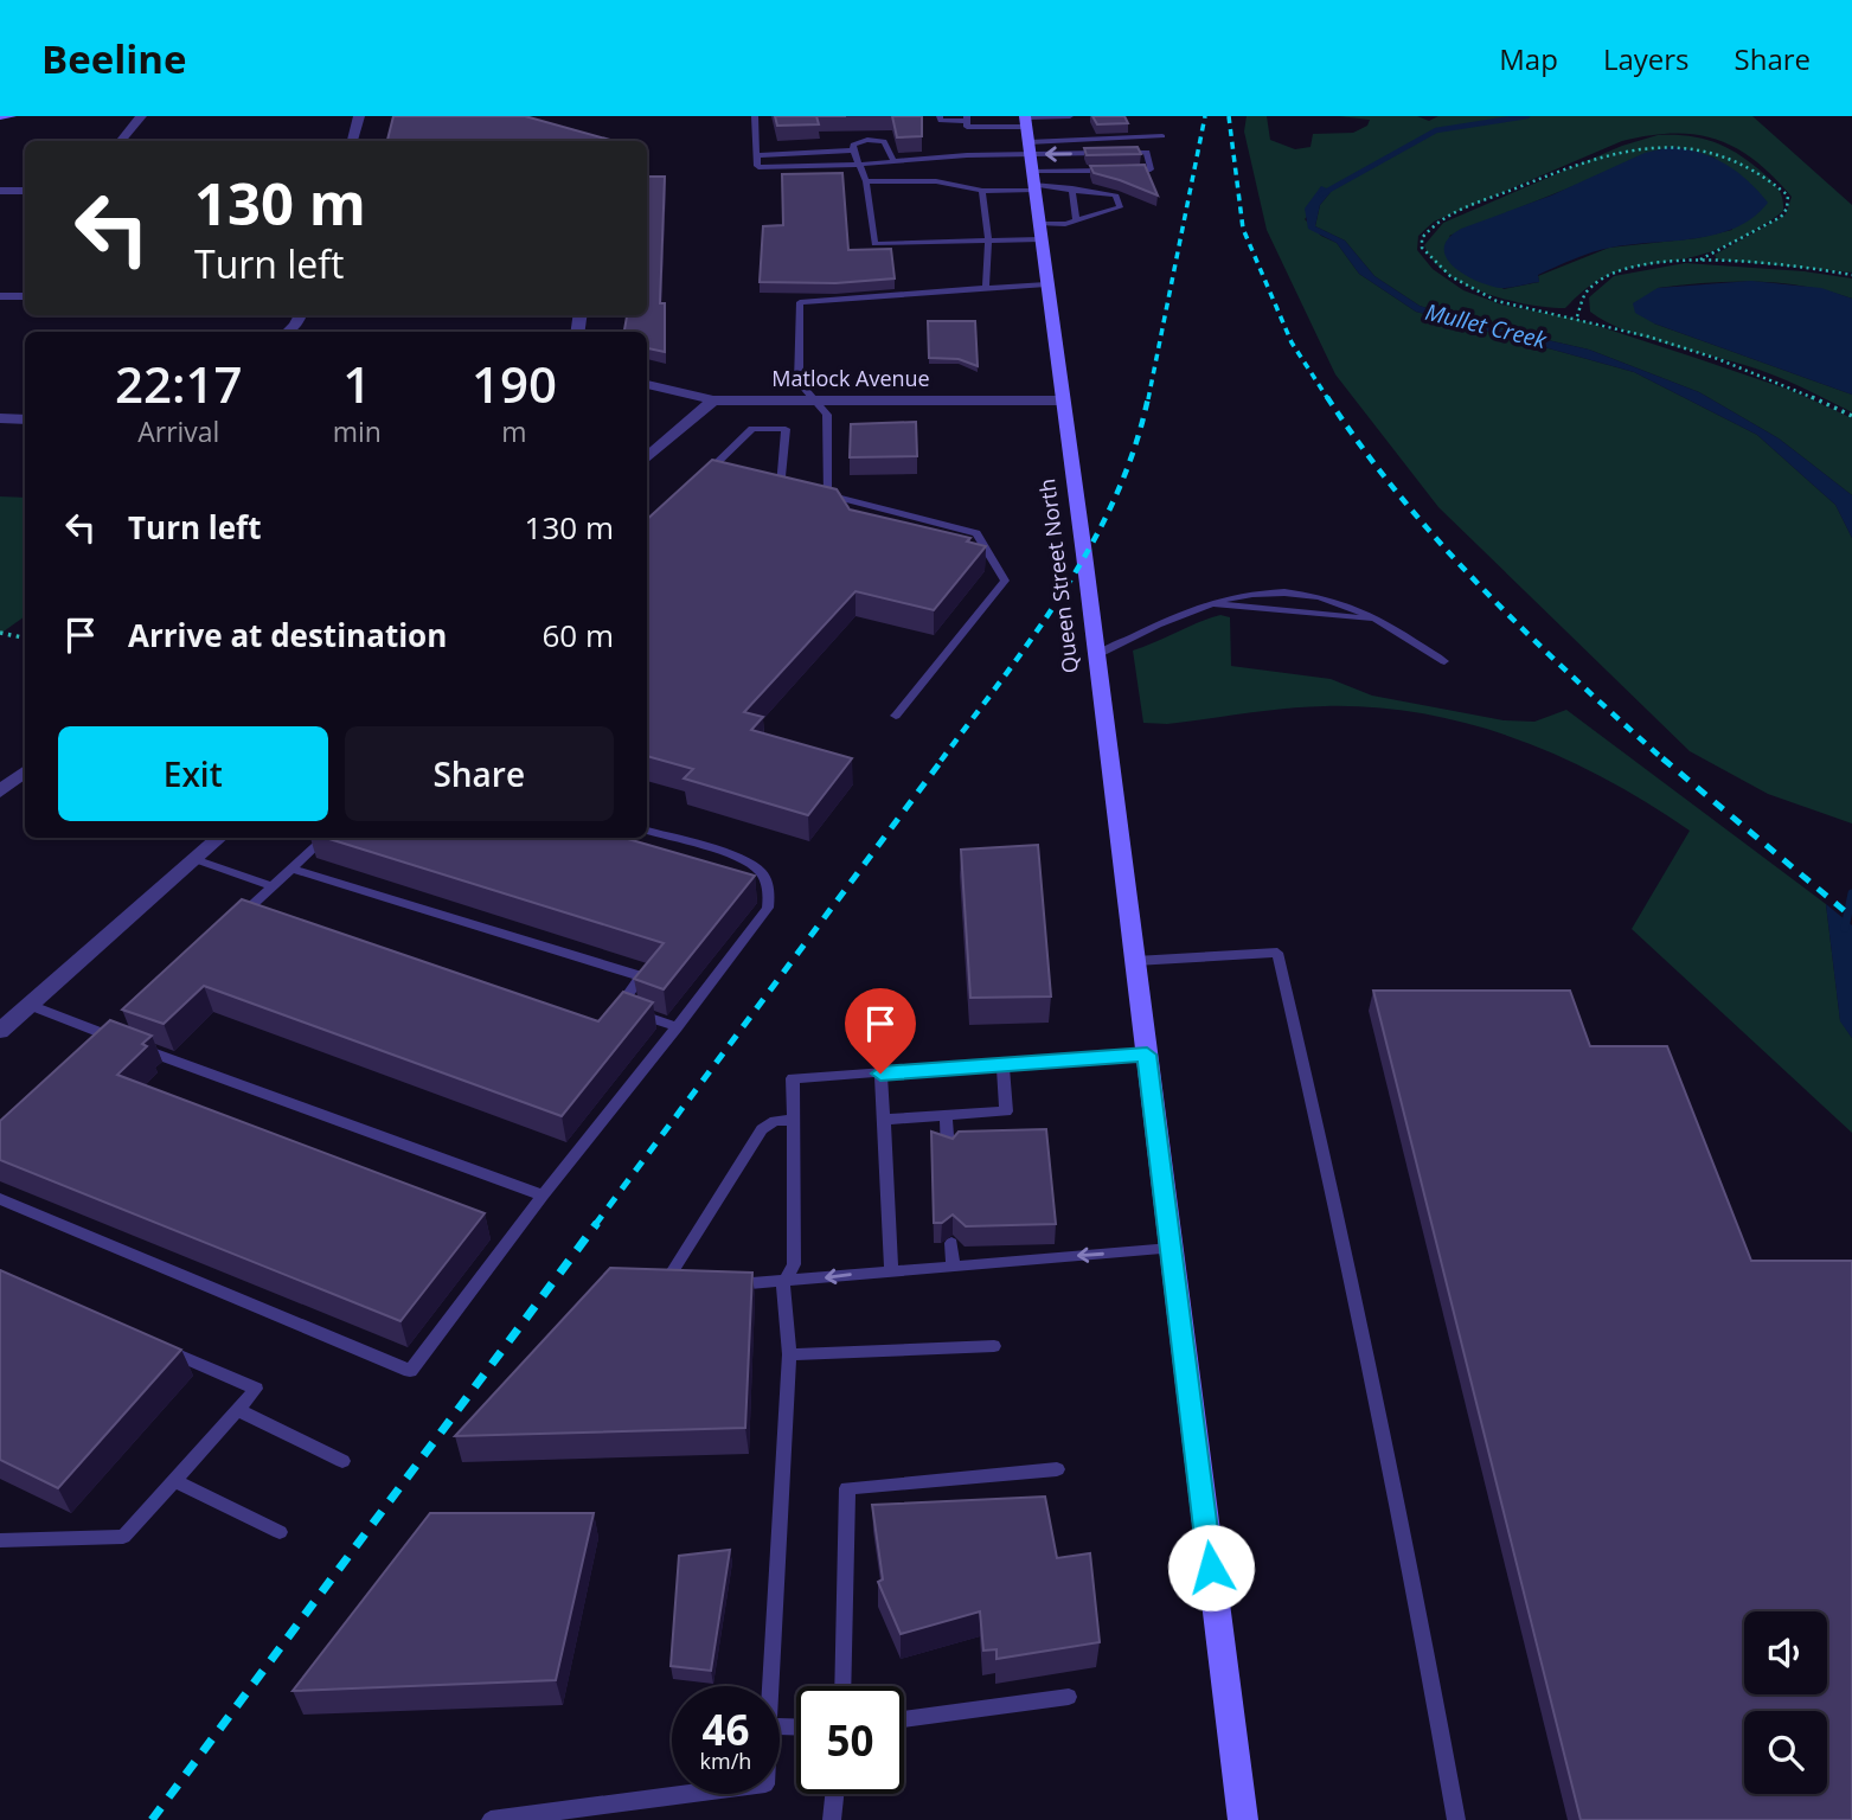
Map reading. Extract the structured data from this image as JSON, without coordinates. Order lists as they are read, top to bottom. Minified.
{"streets":{"main road":["Queen Street North"],"street":["Matlock Avenue"]},"crossings":[["Matlock Avenue","Queen Street North"]],"water":["Mullet Creek"],"page":{"header":"Beeline","nav":["Map","Layers","Share"],"turn":["130 m","Turn left"],"eta":["22:17","Arrival","1","min","190","m"],"list":[{"name":"Turn left","value":"130 m"},{"name":"Arrive at destination","value":"60 m"}],"buttons":["Exit","Share"],"speed":"46 km/h","limit":"50"}}
